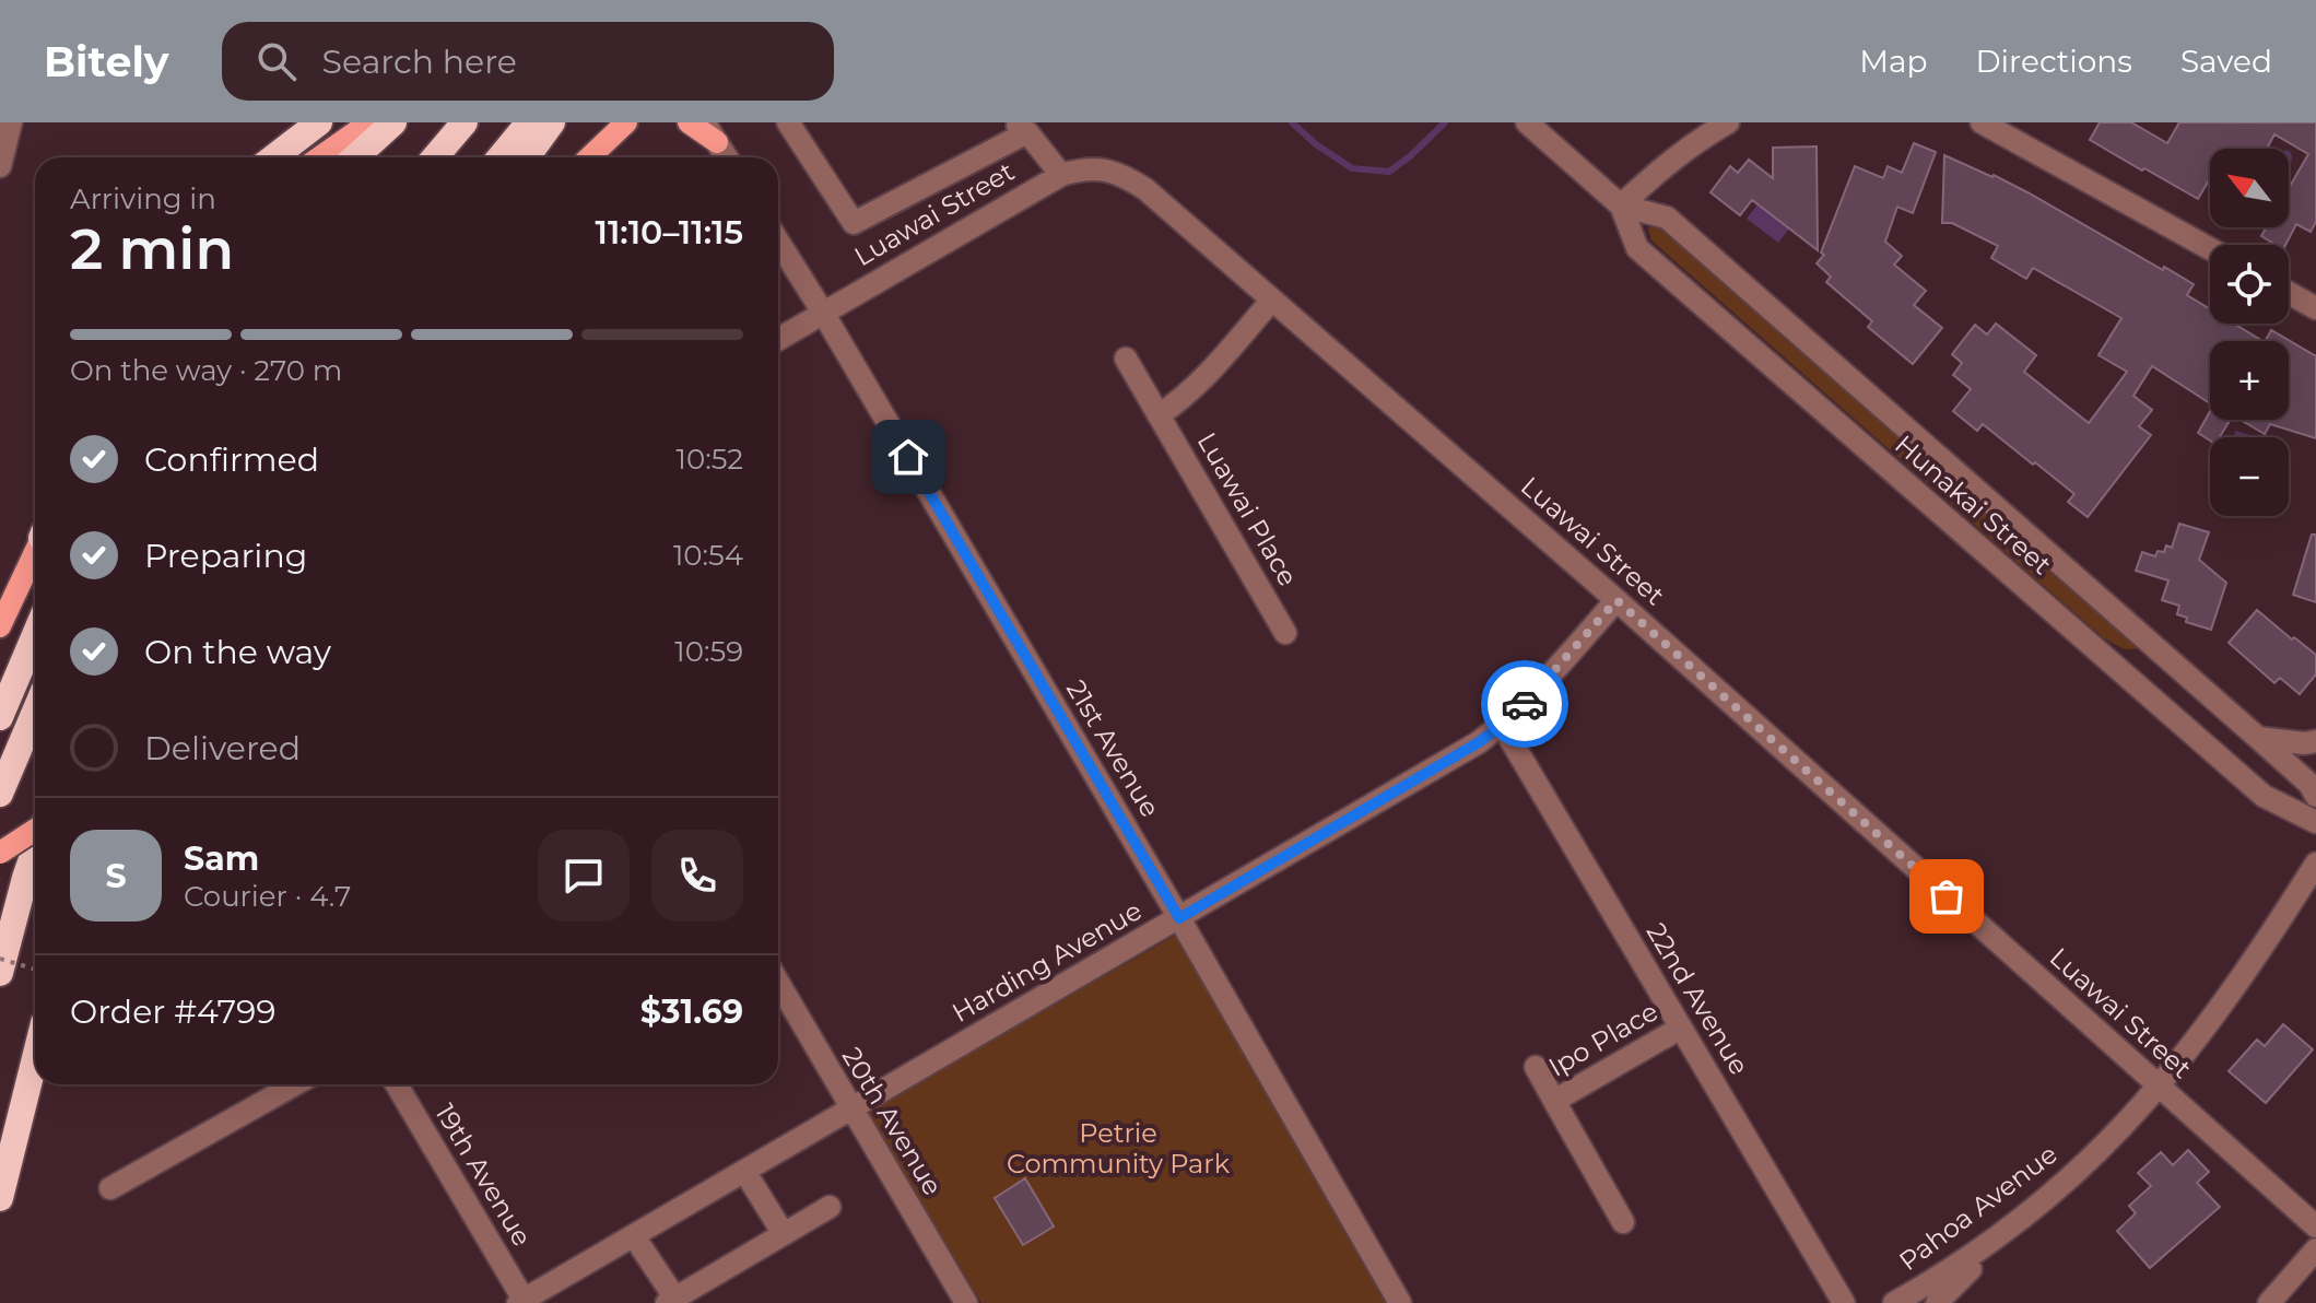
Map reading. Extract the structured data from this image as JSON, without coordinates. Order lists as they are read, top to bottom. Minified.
{"streets":{"street":["Luawai Street","Hunakai Street","Luawai Place","21st Avenue","Harding Avenue","22nd Avenue","Ipo Place","20th Avenue","19th Avenue","Pahoa Avenue"]},"crossings":[["Luawai Street","21st Avenue"],["Luawai Street","Harding Avenue"],["Luawai Street","Pahoa Avenue"],["21st Avenue","Harding Avenue"],["Harding Avenue","22nd Avenue"],["Harding Avenue","20th Avenue"],["Harding Avenue","19th Avenue"],["22nd Avenue","Ipo Place"]],"parks":["Petrie Community Park"],"north":"top left","page":{"header":"Bitely","search":"Search here","nav":["Map","Directions","Saved"],"map_buttons":["+","−"],"heading":["2 min","Arriving in","11:10–11:15"],"panel":["Sam","Courier · 4.7","Order #4799","$31.69"],"bar":"On the way · 270 m","list":[["Confirmed","10:52"],["Preparing","10:54"],["On the way","10:59"],"Delivered"],"round":"S"}}
